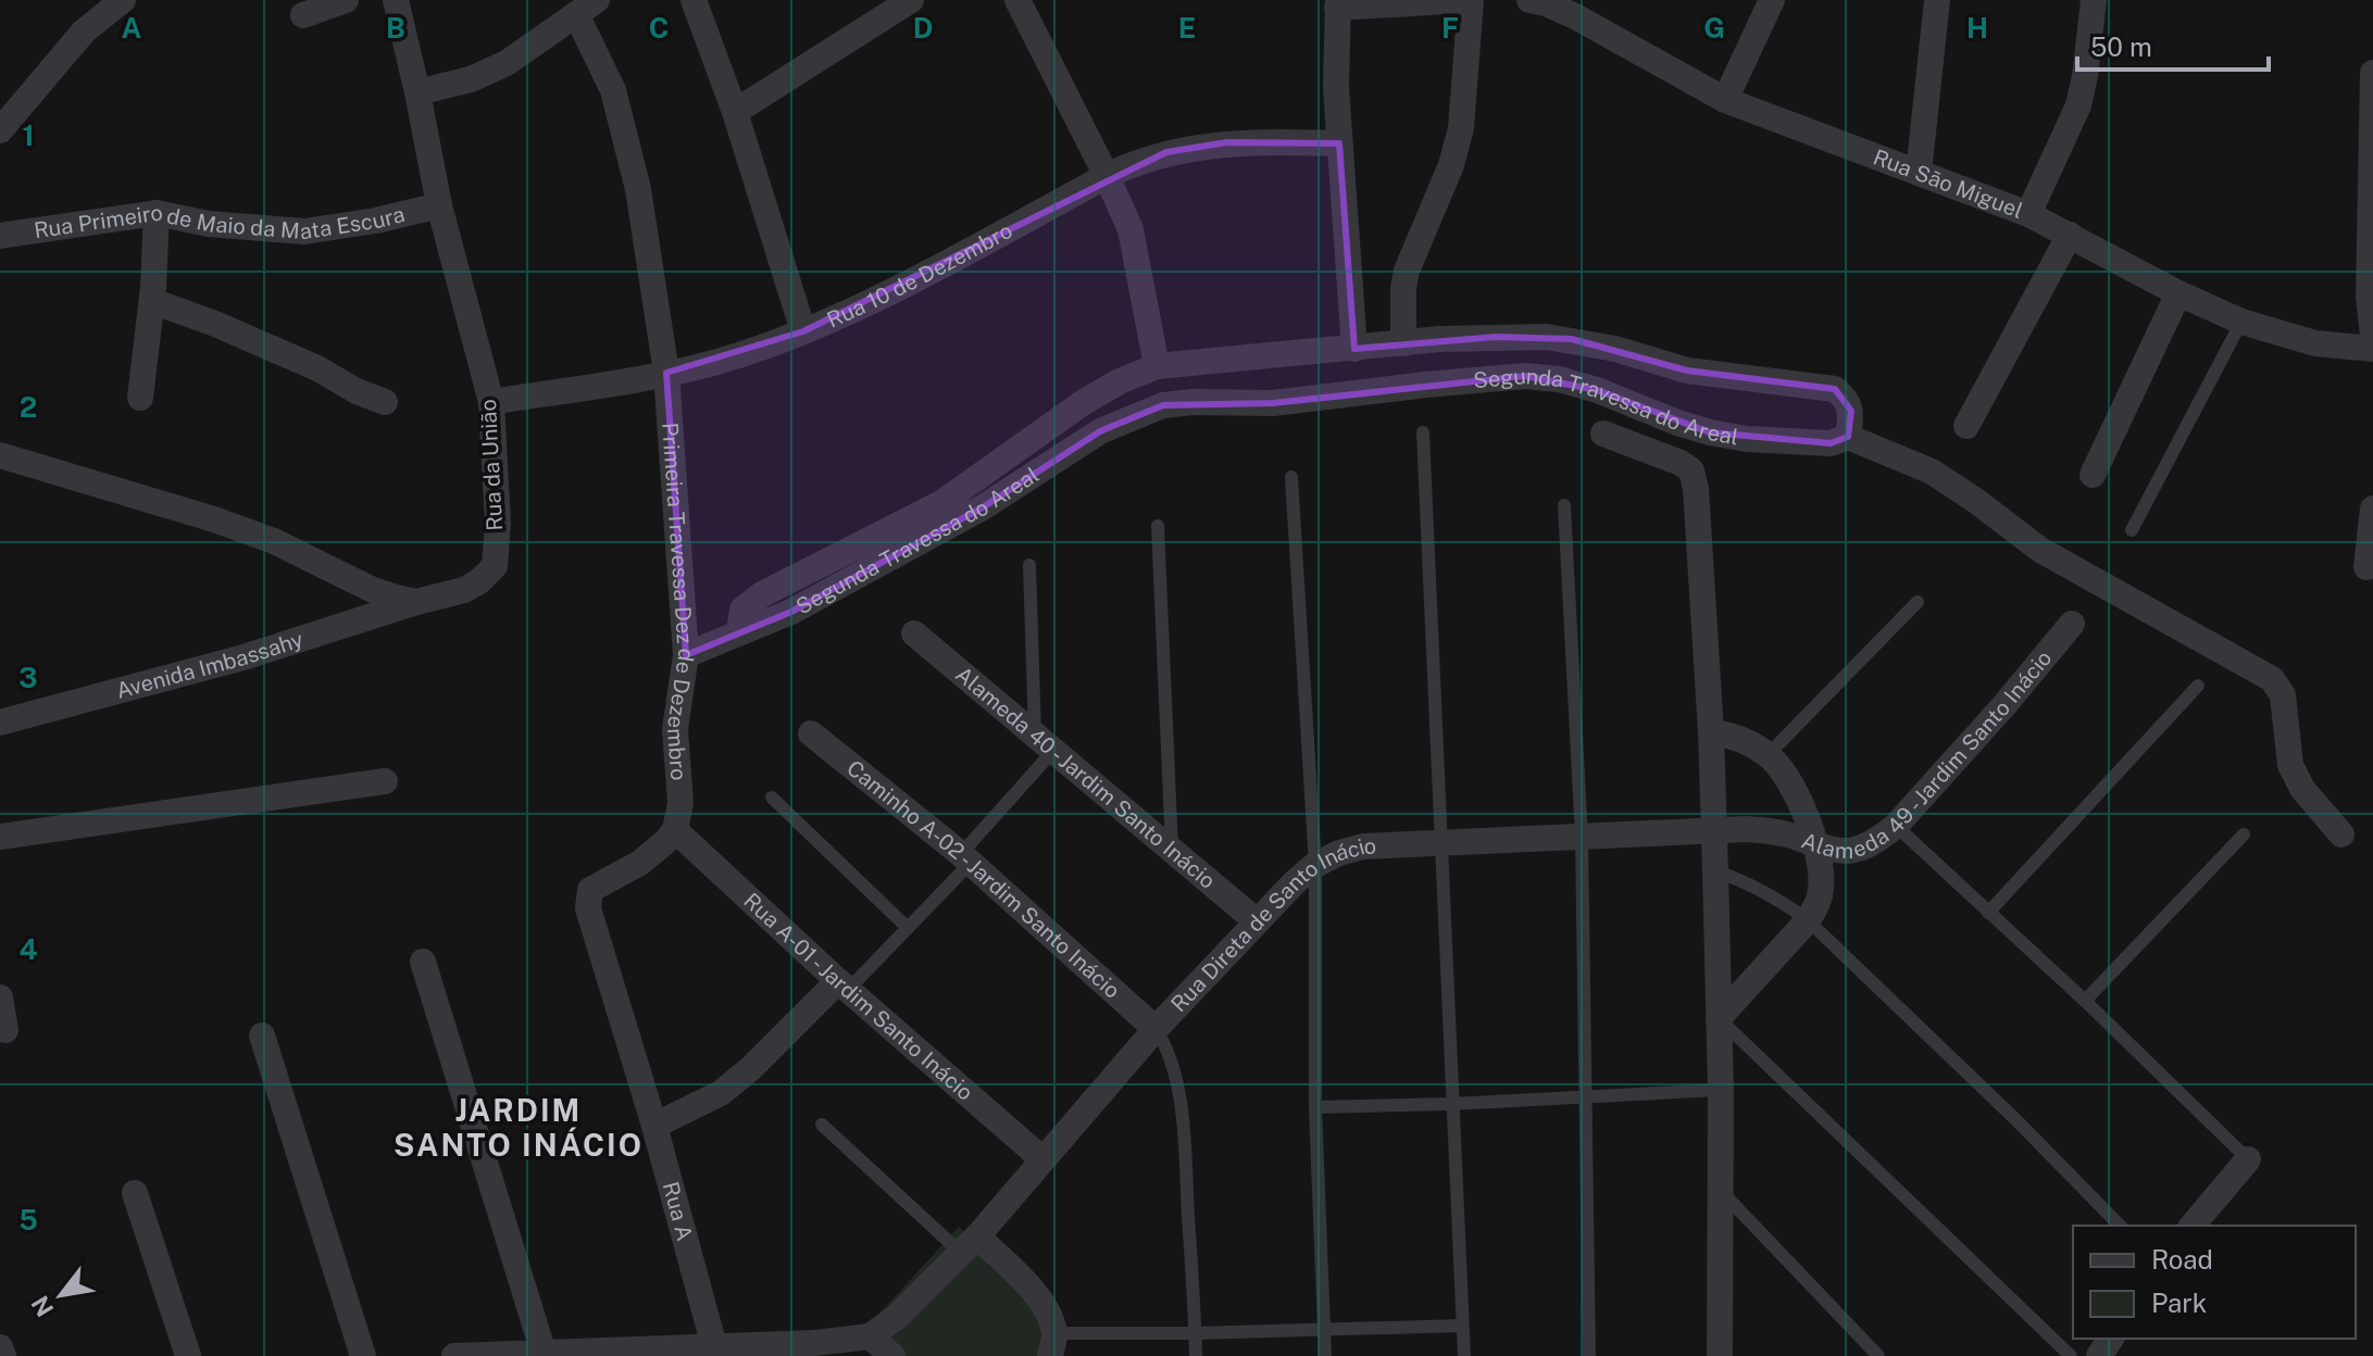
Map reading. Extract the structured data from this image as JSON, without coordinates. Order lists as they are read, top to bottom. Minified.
{"streets":{"street":["Rua São Miguel","Rua Primeiro de Maio da Mata Escura","Rua 10 de Dezembro","Segunda Travessa do Areal","Rua da União","Primeira Travessa Dez de Dezembro","Avenida Imbassahy","Alameda 49 - Jardim Santo Inácio","Alameda 40 - Jardim Santo Inácio","Caminho A-02 - Jardim Santo Inácio","Rua Direta de Santo Inácio","Rua A-01 - Jardim Santo Inácio","Rua A"]},"crossings":[["Rua Primeiro de Maio da Mata Escura","Rua da União"],["Rua 10 de Dezembro","Rua da União"],["Rua 10 de Dezembro","Primeira Travessa Dez de Dezembro"],["Segunda Travessa do Areal","Primeira Travessa Dez de Dezembro"],["Rua da União","Avenida Imbassahy"],["Primeira Travessa Dez de Dezembro","Rua A-01 - Jardim Santo Inácio"],["Primeira Travessa Dez de Dezembro","Rua A"],["Alameda 49 - Jardim Santo Inácio","Rua Direta de Santo Inácio"],["Alameda 40 - Jardim Santo Inácio","Rua Direta de Santo Inácio"],["Caminho A-02 - Jardim Santo Inácio","Rua Direta de Santo Inácio"],["Rua Direta de Santo Inácio","Rua A-01 - Jardim Santo Inácio"],["Rua A-01 - Jardim Santo Inácio","Rua A"]],"districts":["JARDIM SANTO INÁCIO"],"legend":["Road","Park"],"scale_bar":"50 m","north":"bottom left","grid":{"columns":["A","B","C","D","E","F","G","H"],"rows":["1","2","3","4","5"]}}
